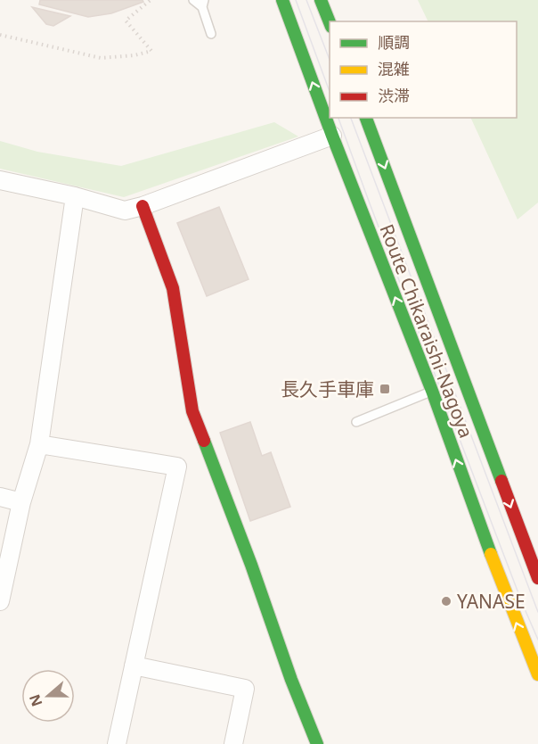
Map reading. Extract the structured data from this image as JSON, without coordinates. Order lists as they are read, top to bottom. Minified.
{"streets":{"main road":["Route Chikaraishi-Nagoya"]},"places":{"transit":["長久手車庫"],"other":["YANASE"]},"legend":["順調","混雑","渋滞"],"north":"left"}
